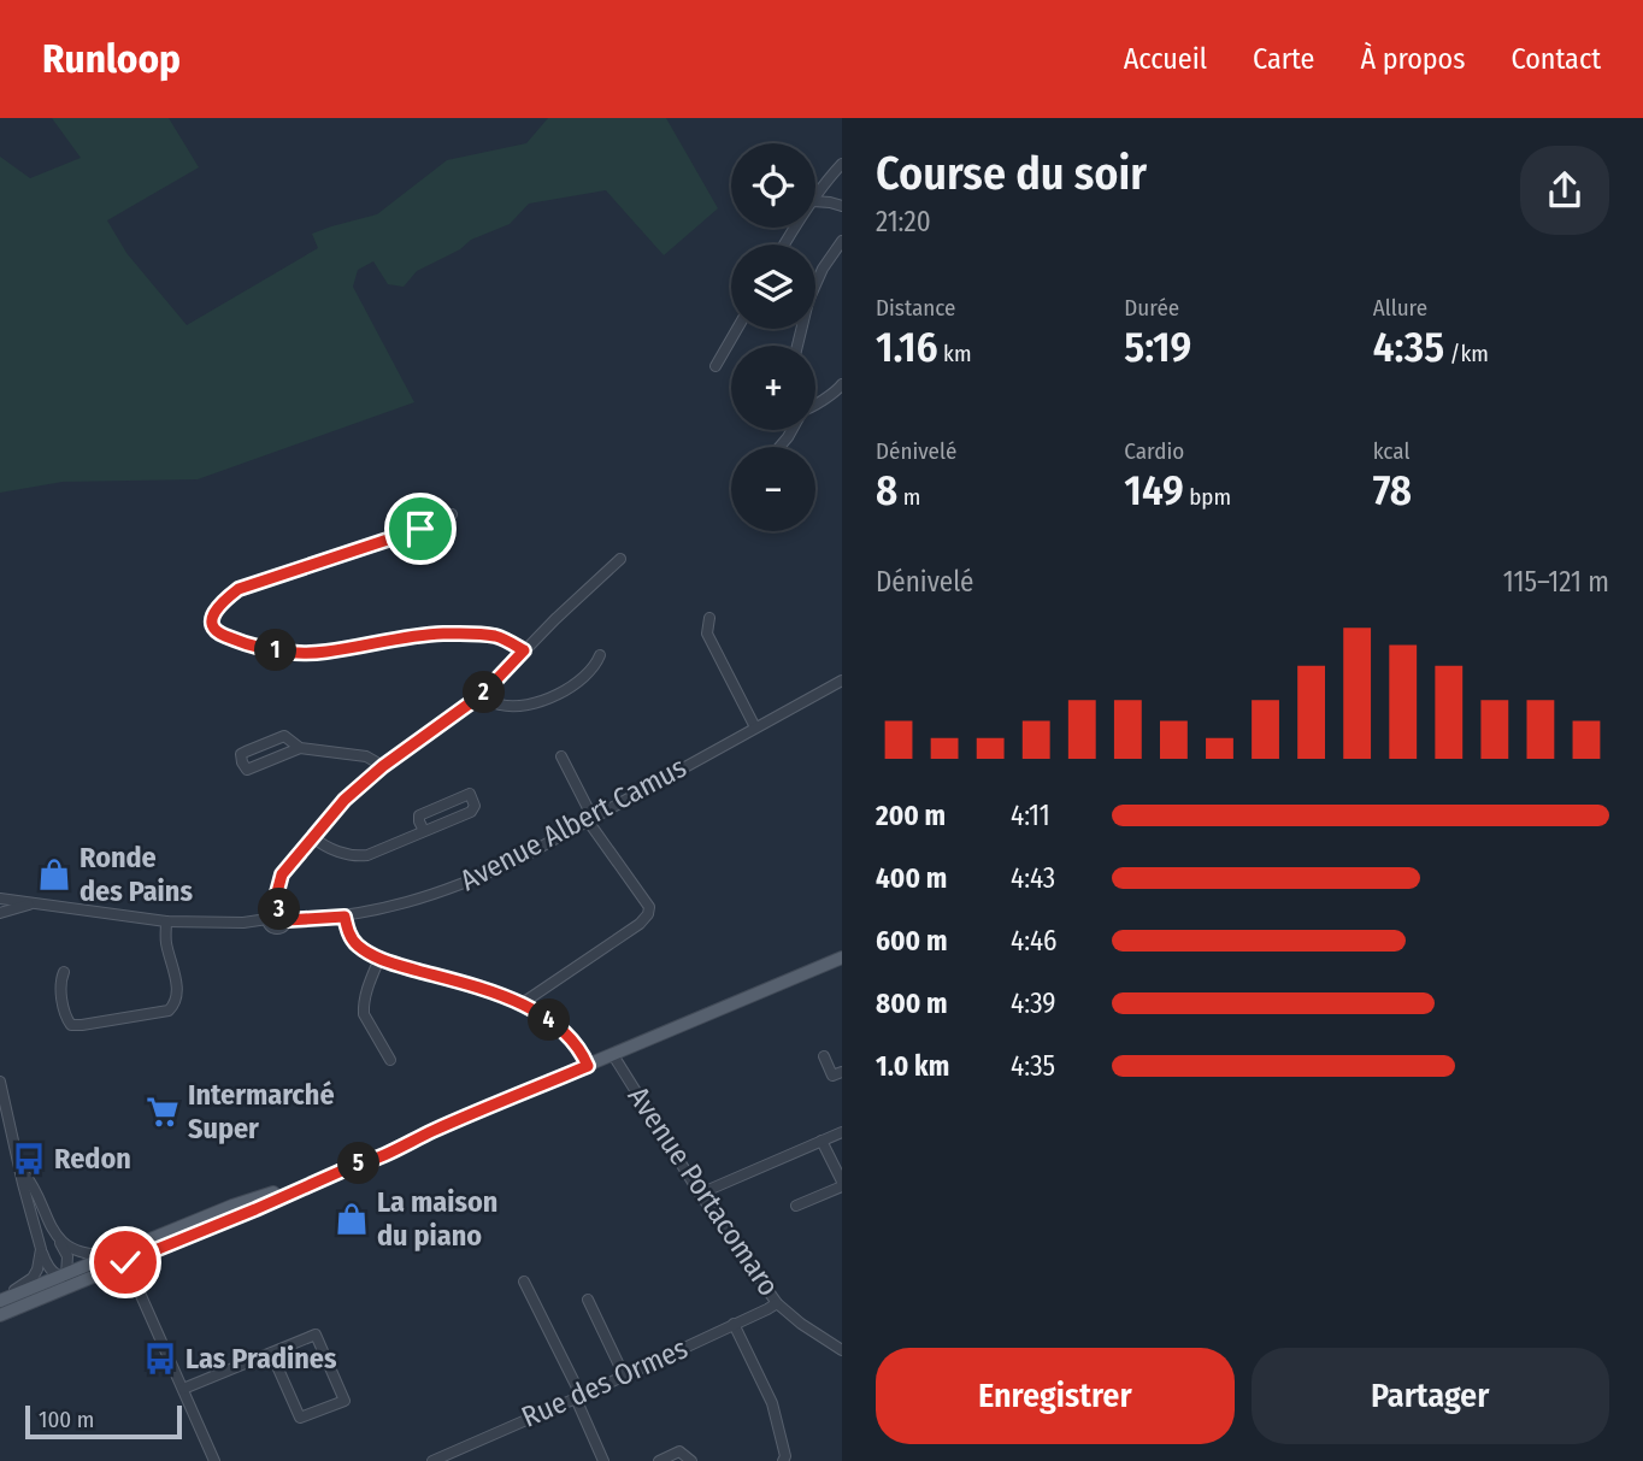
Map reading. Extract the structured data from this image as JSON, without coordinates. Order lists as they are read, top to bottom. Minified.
{"streets":{"street":["Avenue Albert Camus","Avenue Portacomaro","Rue des Ormes"]},"crossings":[["Avenue Portacomaro","Rue des Ormes"]],"places":{"shop":["Ronde des Pains","La maison du piano"],"supermarket":["Intermarché Super"],"bus stop":["Redon","Las Pradines"]},"scale_bar":"100 m","page":{"header":"Runloop","nav":["Accueil","Carte","À propos","Contact"],"heading":["Course du soir","21:20"],"map_buttons":["+","−"],"stats":[["Distance","1.16 km"],["Durée","5:19"],["Allure","4:35 /km"],["Dénivelé","8 m"],["Cardio","149 bpm"],["kcal","78"]],"chart":["Dénivelé","115–121 m"],"pins":["1","2","3","4","5"],"list":[{"name":"200 m","note":"4:11"},{"name":"400 m","note":"4:43"},{"name":"600 m","note":"4:46"},{"name":"800 m","note":"4:39"},{"name":"1.0 km","note":"4:35"}],"buttons":["Enregistrer","Partager"],"scale":"100 m"}}
